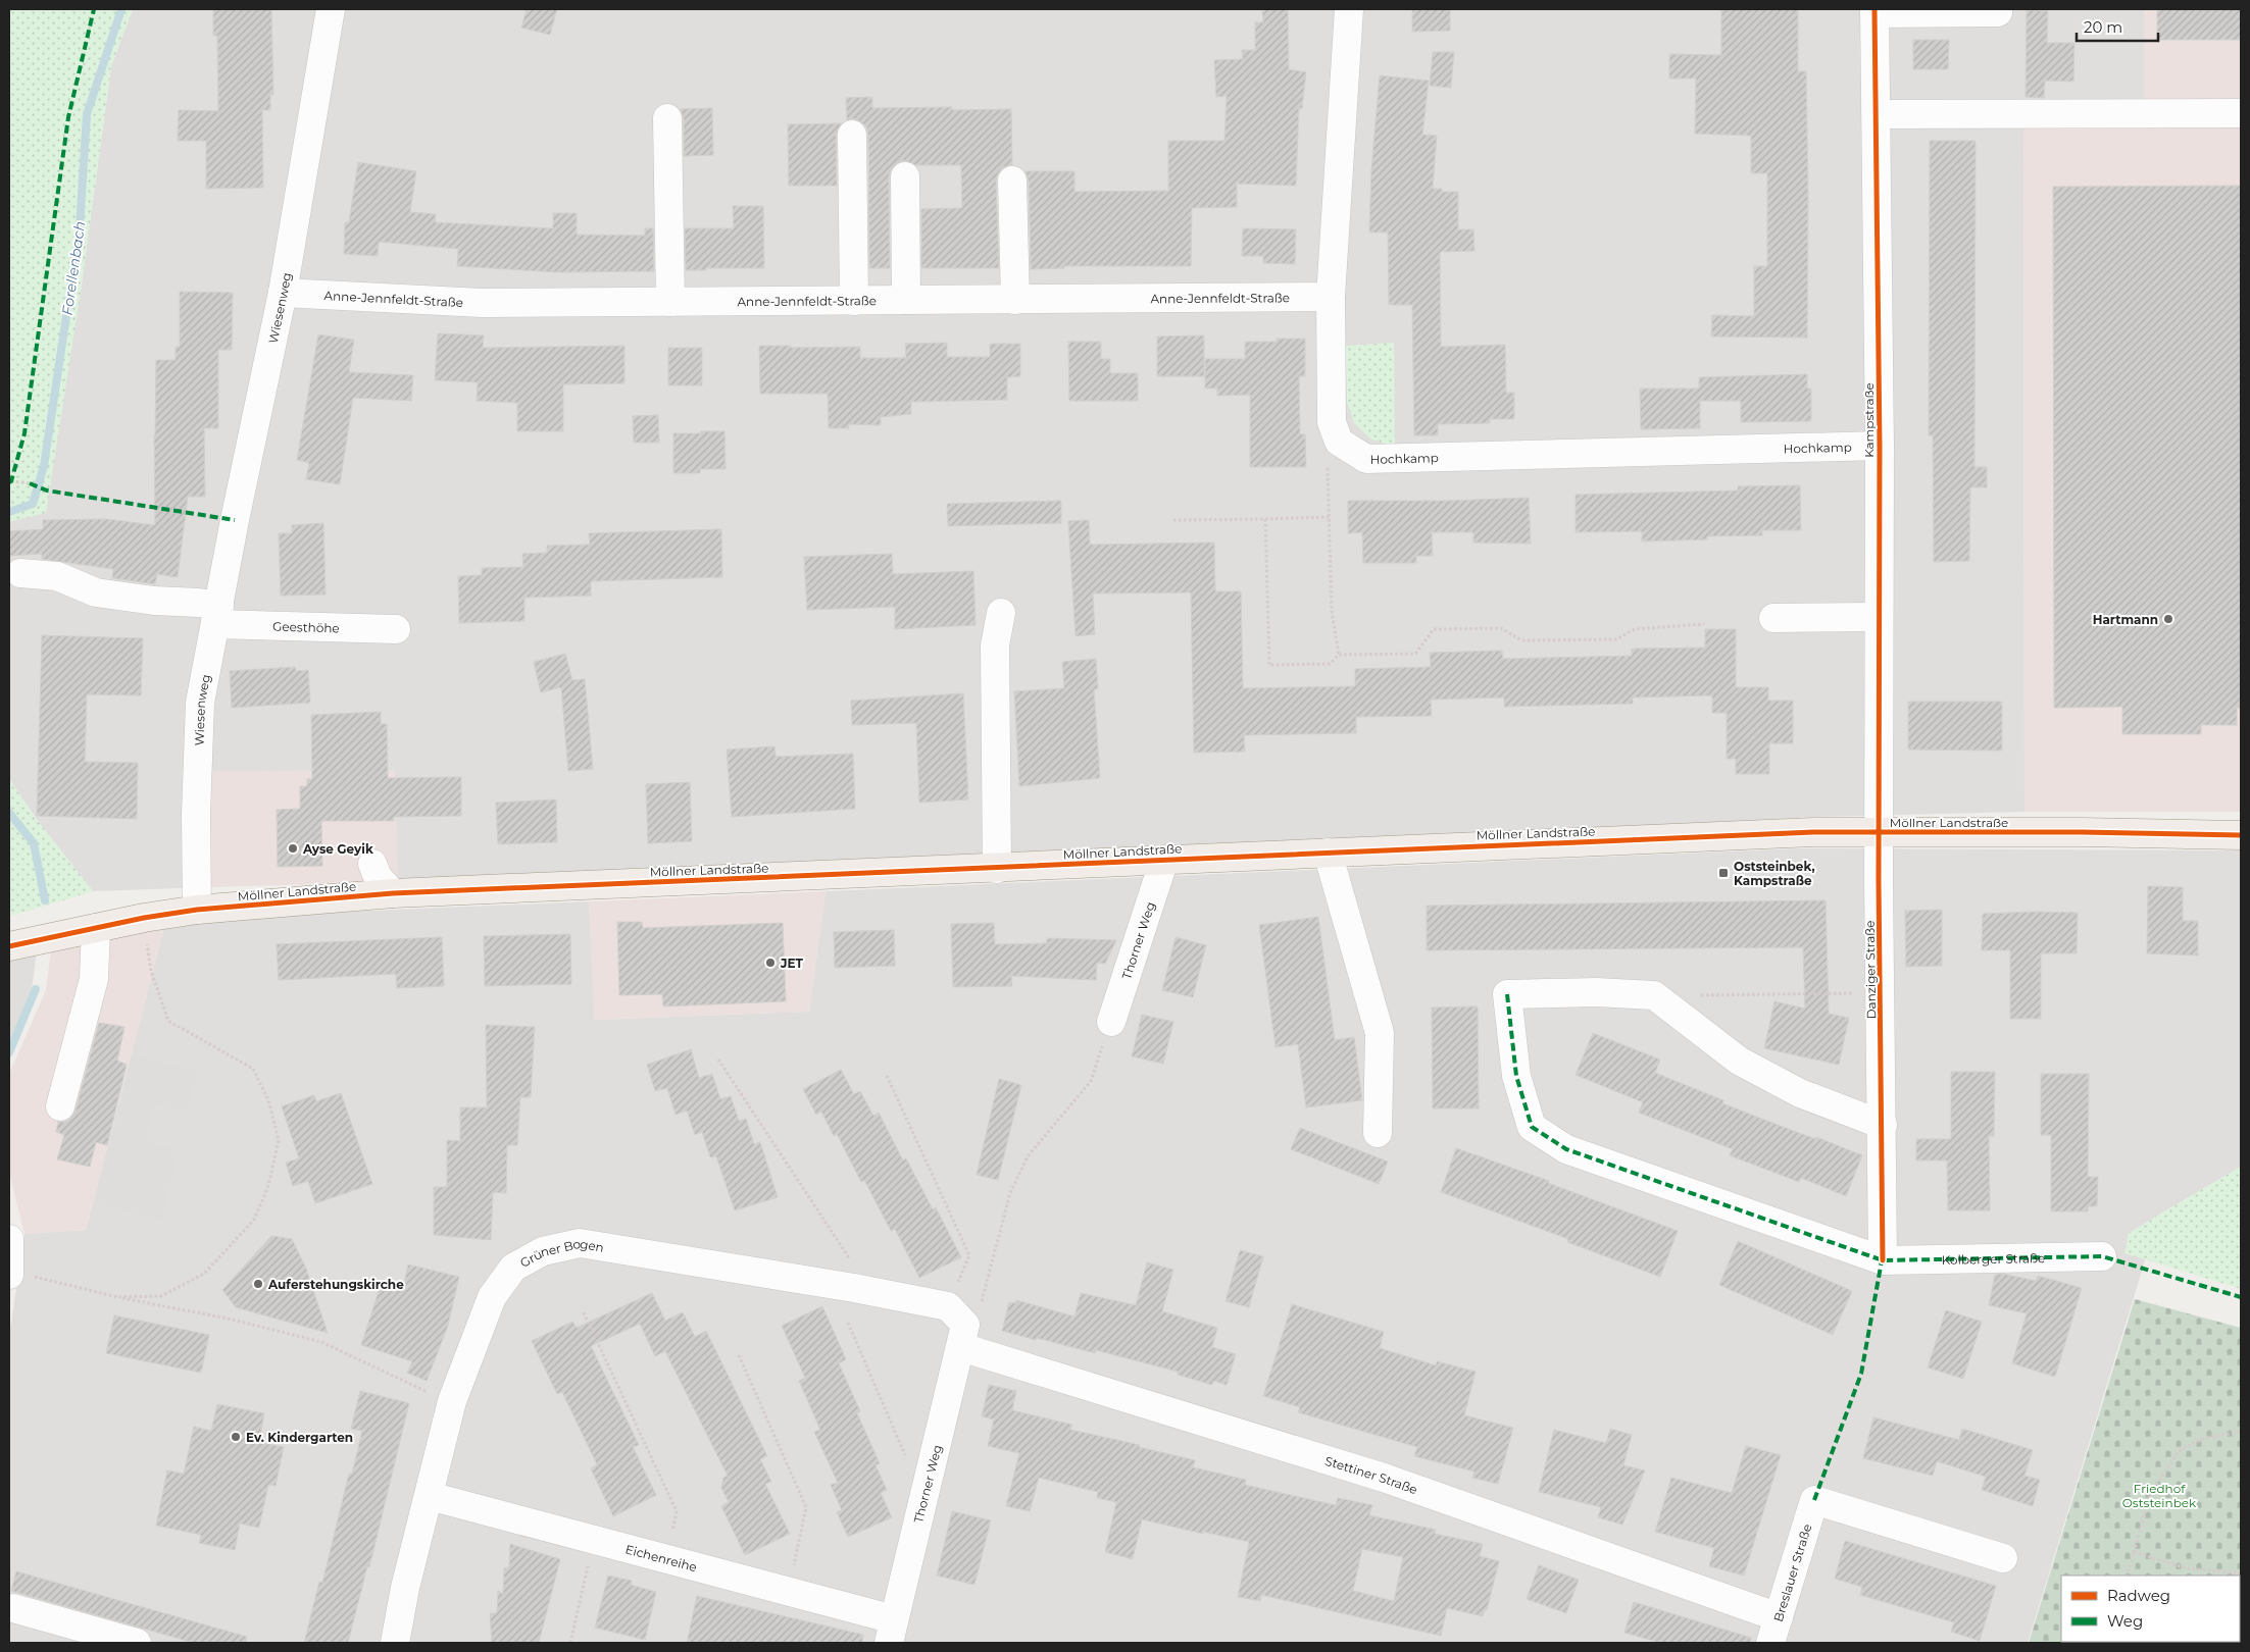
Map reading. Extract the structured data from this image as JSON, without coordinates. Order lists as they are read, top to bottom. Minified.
{"streets":{"main road":["Möllner Landstraße"],"street":["Anne-Jennfeldt-Straße","Wiesenweg","Kampstraße","Hochkamp","Geesthöhe","Thorner Weg","Danziger Straße","Grüner Bogen","Kolberger Straße","Stettiner Straße","Eichenreihe","Breslauer Straße"]},"crossings":[["Anne-Jennfeldt-Straße","Wiesenweg"],["Wiesenweg","Geesthöhe"],["Wiesenweg","Möllner Landstraße"],["Kampstraße","Hochkamp"],["Kampstraße","Möllner Landstraße"],["Kampstraße","Danziger Straße"],["Möllner Landstraße","Thorner Weg"],["Möllner Landstraße","Danziger Straße"],["Thorner Weg","Grüner Bogen"],["Thorner Weg","Stettiner Straße"],["Thorner Weg","Eichenreihe"],["Danziger Straße","Kolberger Straße"],["Grüner Bogen","Stettiner Straße"],["Grüner Bogen","Eichenreihe"],["Stettiner Straße","Breslauer Straße"]],"water":["Forellenbach"],"parks":["Friedhof Oststeinbek"],"places":{"other":["Hartmann","Ayse Geyik","JET","Auferstehungskirche","Ev. Kindergarten"],"transit":["Oststeinbek, Kampstraße"]},"legend":["Radweg","Weg"],"scale_bar":"20 m"}
